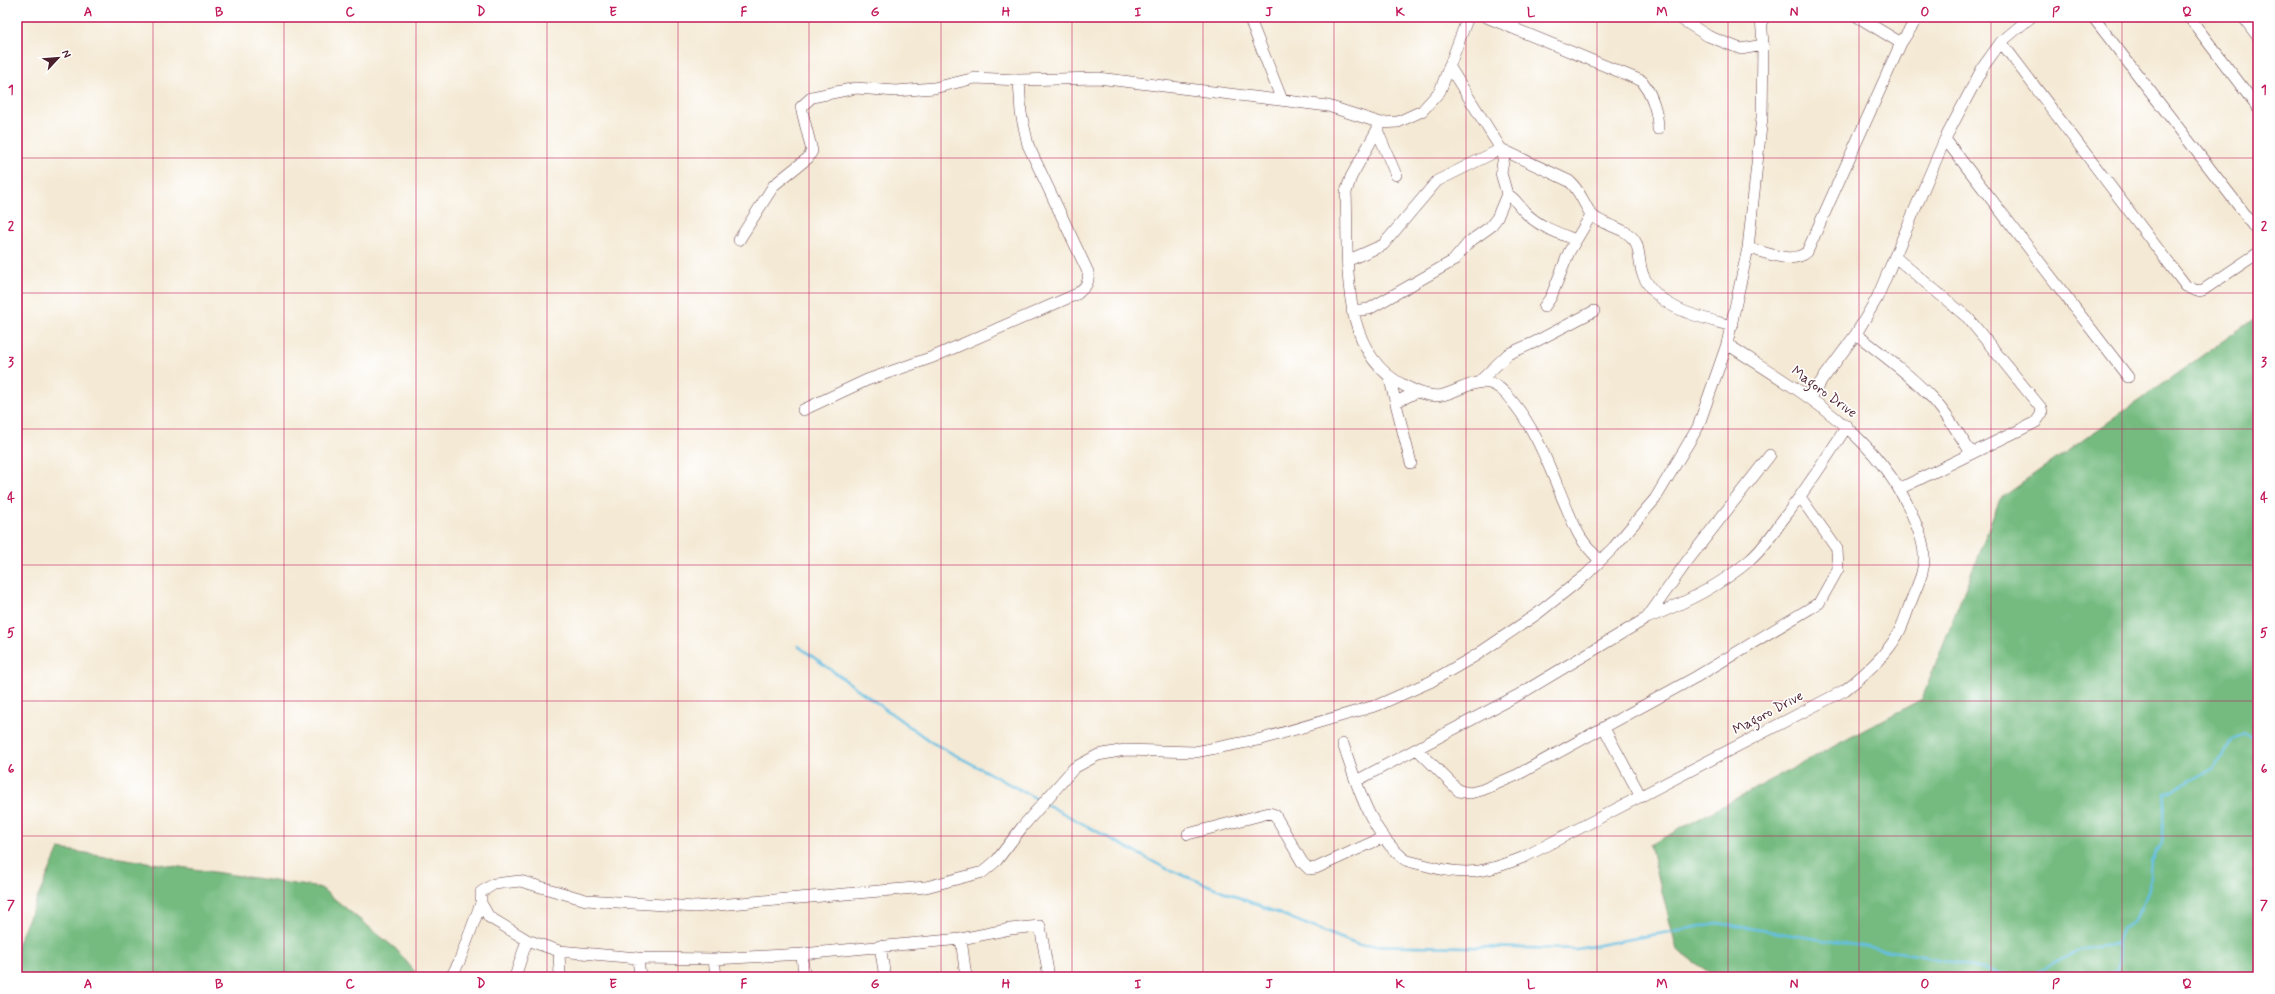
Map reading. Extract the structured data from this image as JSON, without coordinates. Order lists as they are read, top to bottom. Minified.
{"streets":{"street":["Magoro Drive"]},"north":"top right","grid":{"columns":["A","B","C","D","E","F","G","H","I","J","K","L","M","N","O","P","Q"],"rows":["1","2","3","4","5","6","7"]}}
